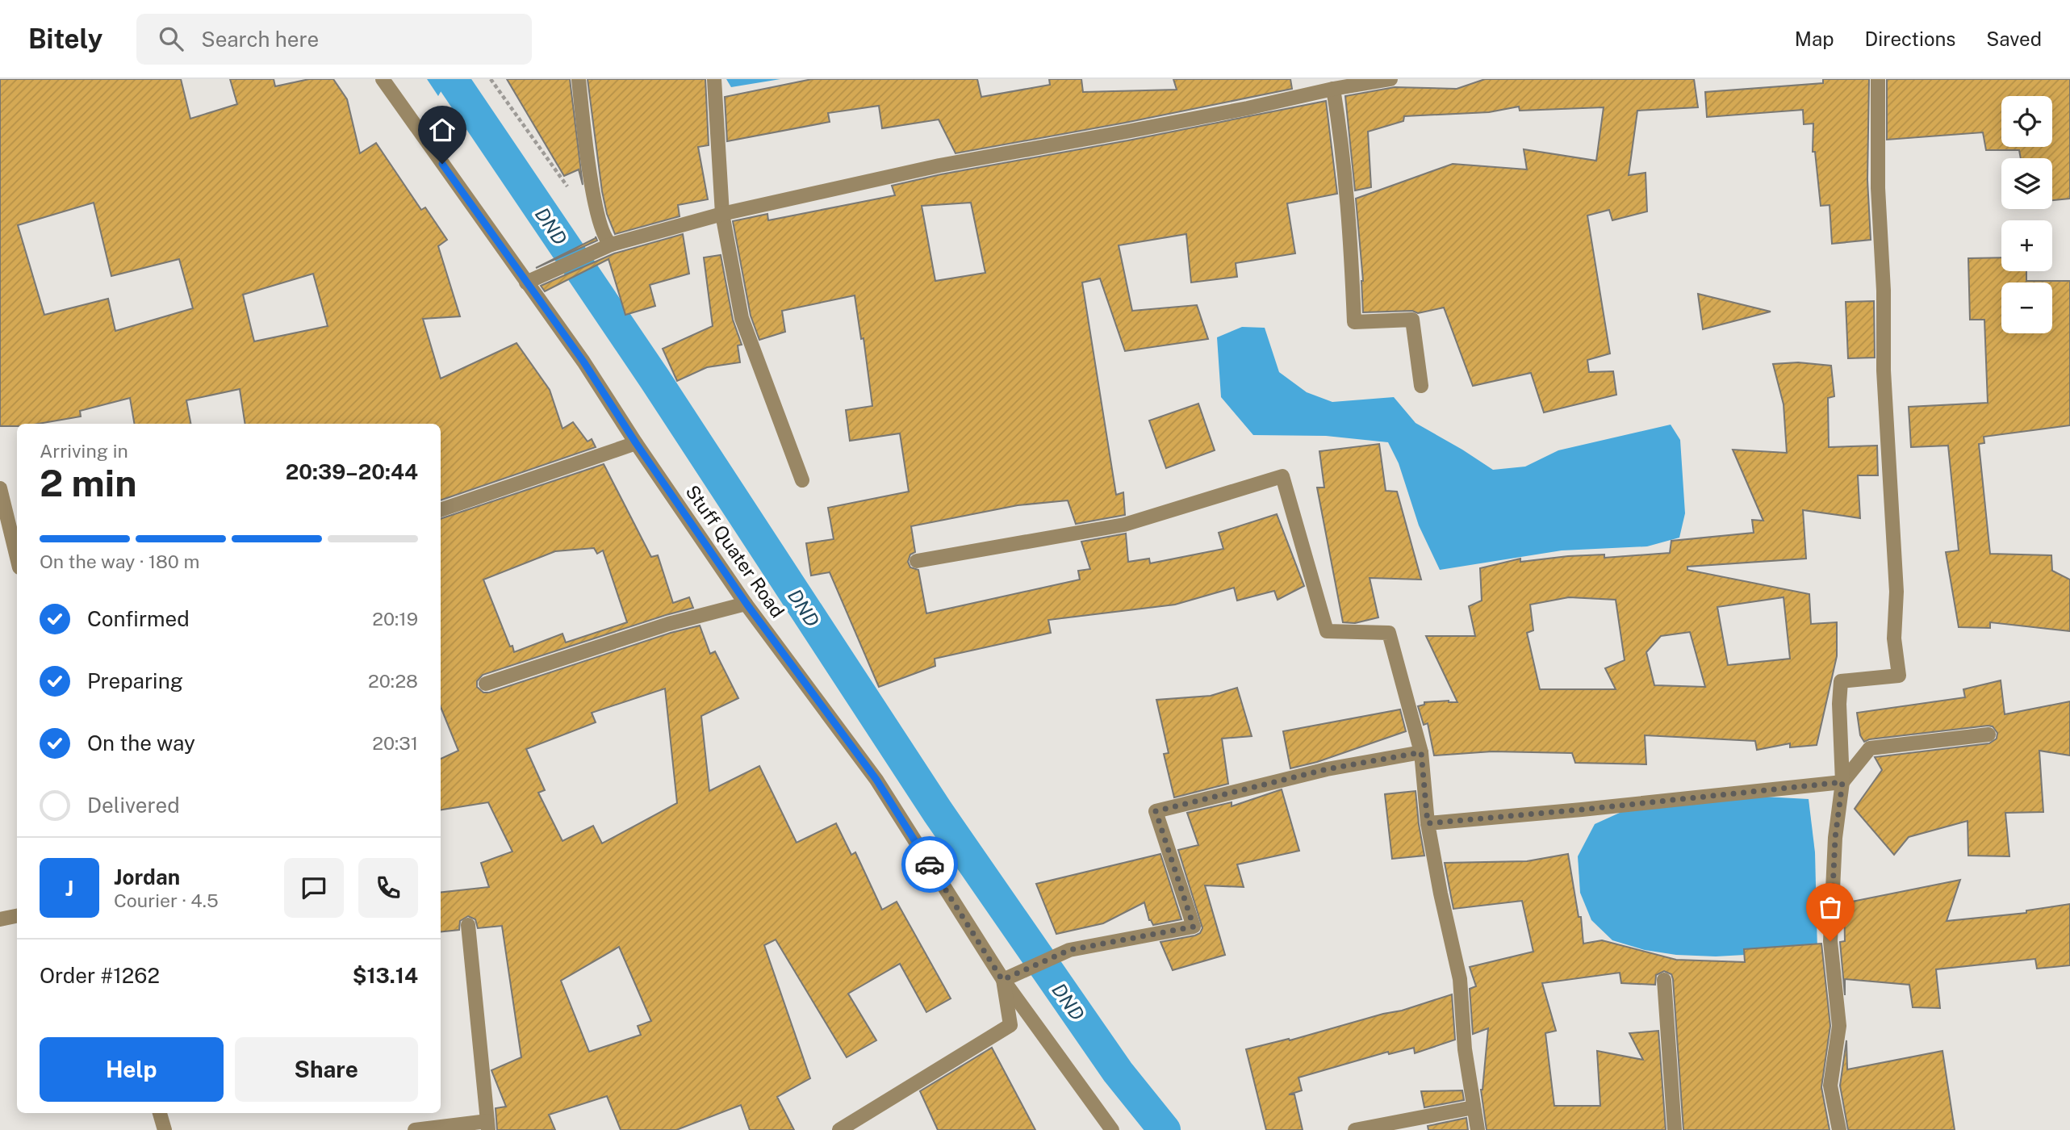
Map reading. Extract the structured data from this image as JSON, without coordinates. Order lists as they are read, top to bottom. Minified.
{"streets":{"street":["Stuff Quater Road"]},"water":["DND"],"page":{"header":"Bitely","search":"Search here","nav":["Map","Directions","Saved"],"map_buttons":["+","−"],"heading":["2 min","Arriving in","20:39–20:44"],"panel":["Jordan","Courier · 4.5","Order #1262","$13.14"],"bar":"On the way · 180 m","list":[["Confirmed","20:19"],["Preparing","20:28"],["On the way","20:31"],"Delivered"],"round":"J","buttons":["Help","Share"]}}
